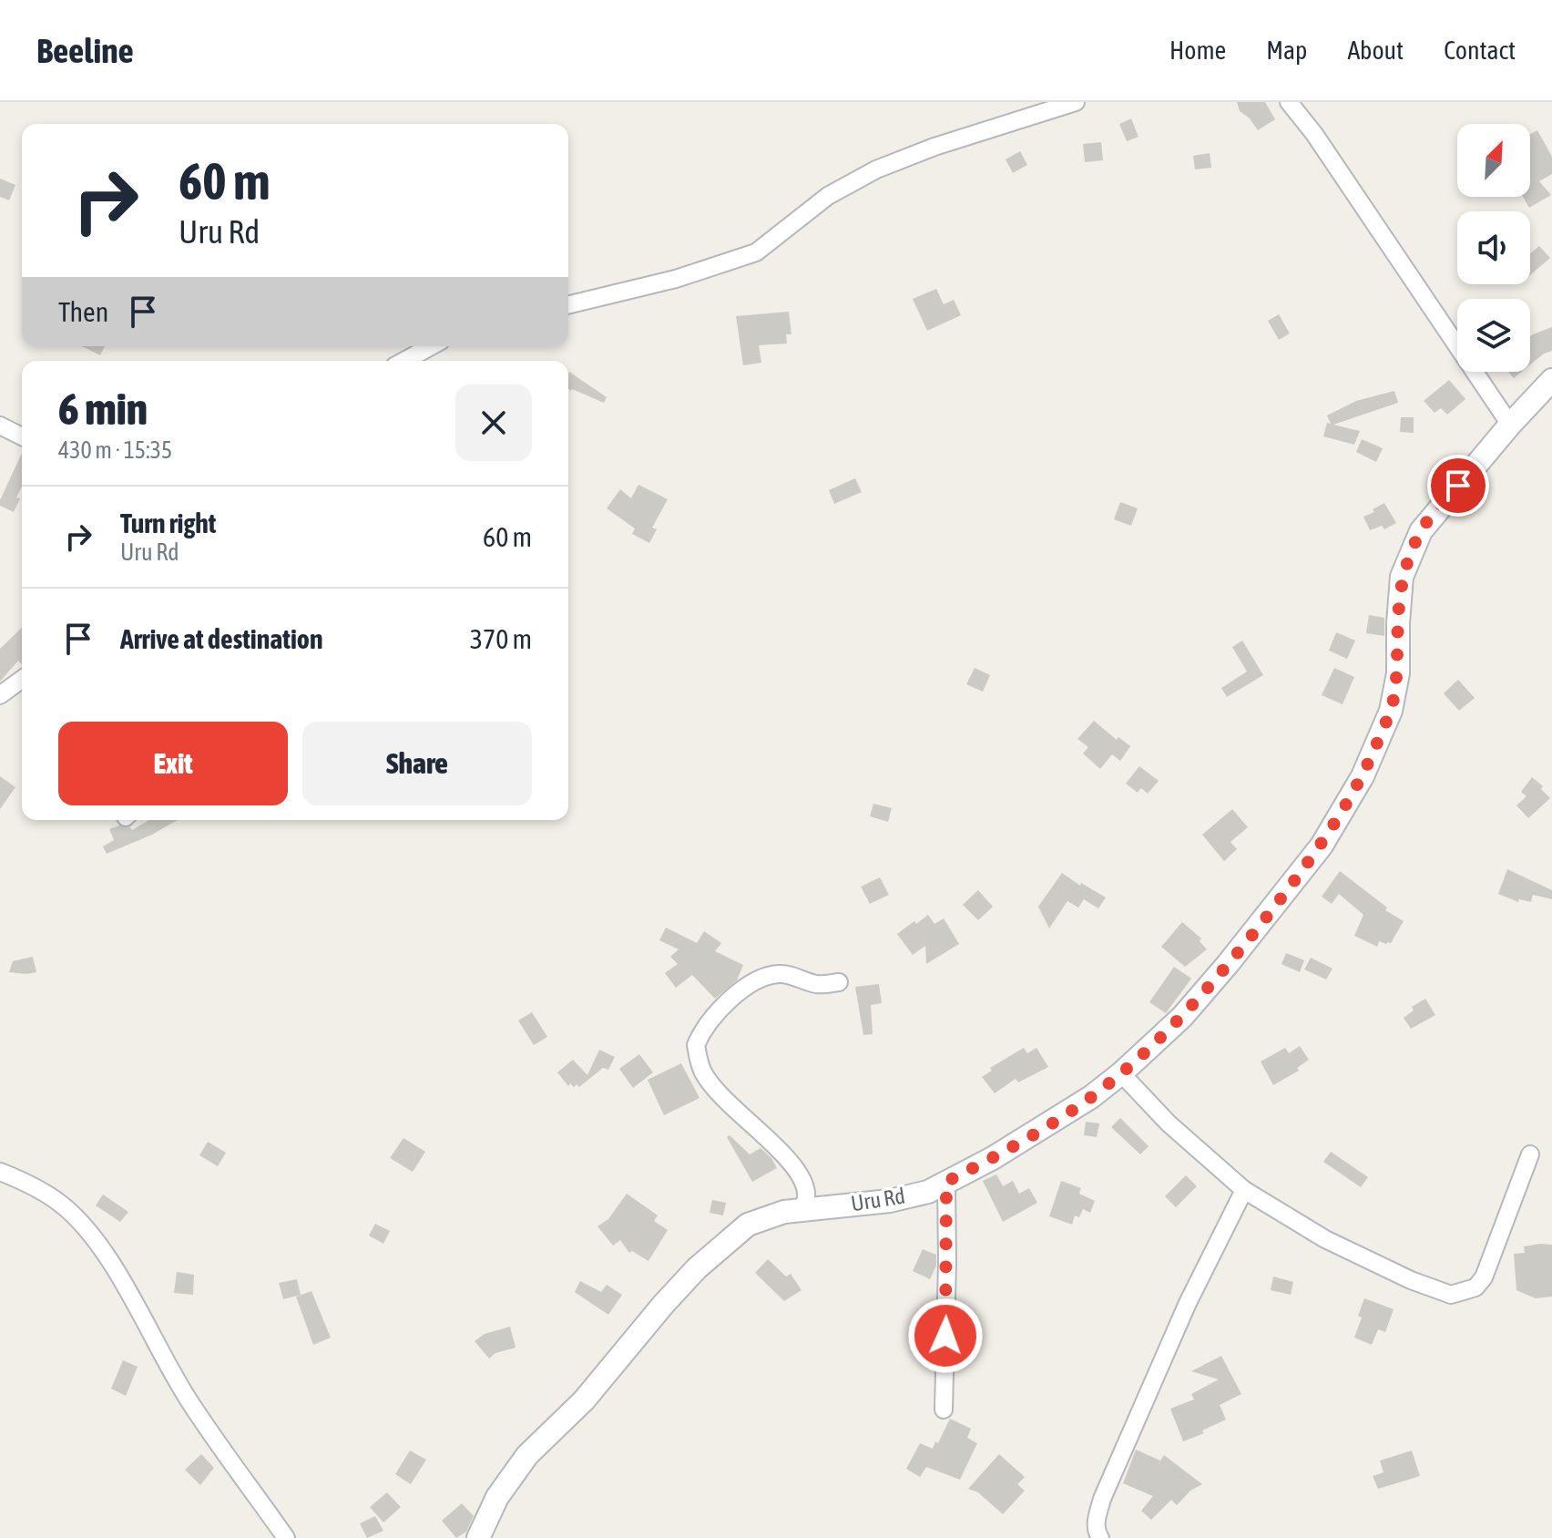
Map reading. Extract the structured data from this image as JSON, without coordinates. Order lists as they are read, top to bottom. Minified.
{"streets":{"street":["Uru Rd"]},"north":"top right","page":{"header":"Beeline","nav":["Home","Map","About","Contact"],"turn":["60 m","Uru Rd"],"then":"Then","heading":["6 min","430 m · 15:35"],"list":[{"name":"Turn right","note":"Uru Rd","value":"60 m"},{"name":"Arrive at destination","value":"370 m"}],"buttons":["Exit","Share"]}}
